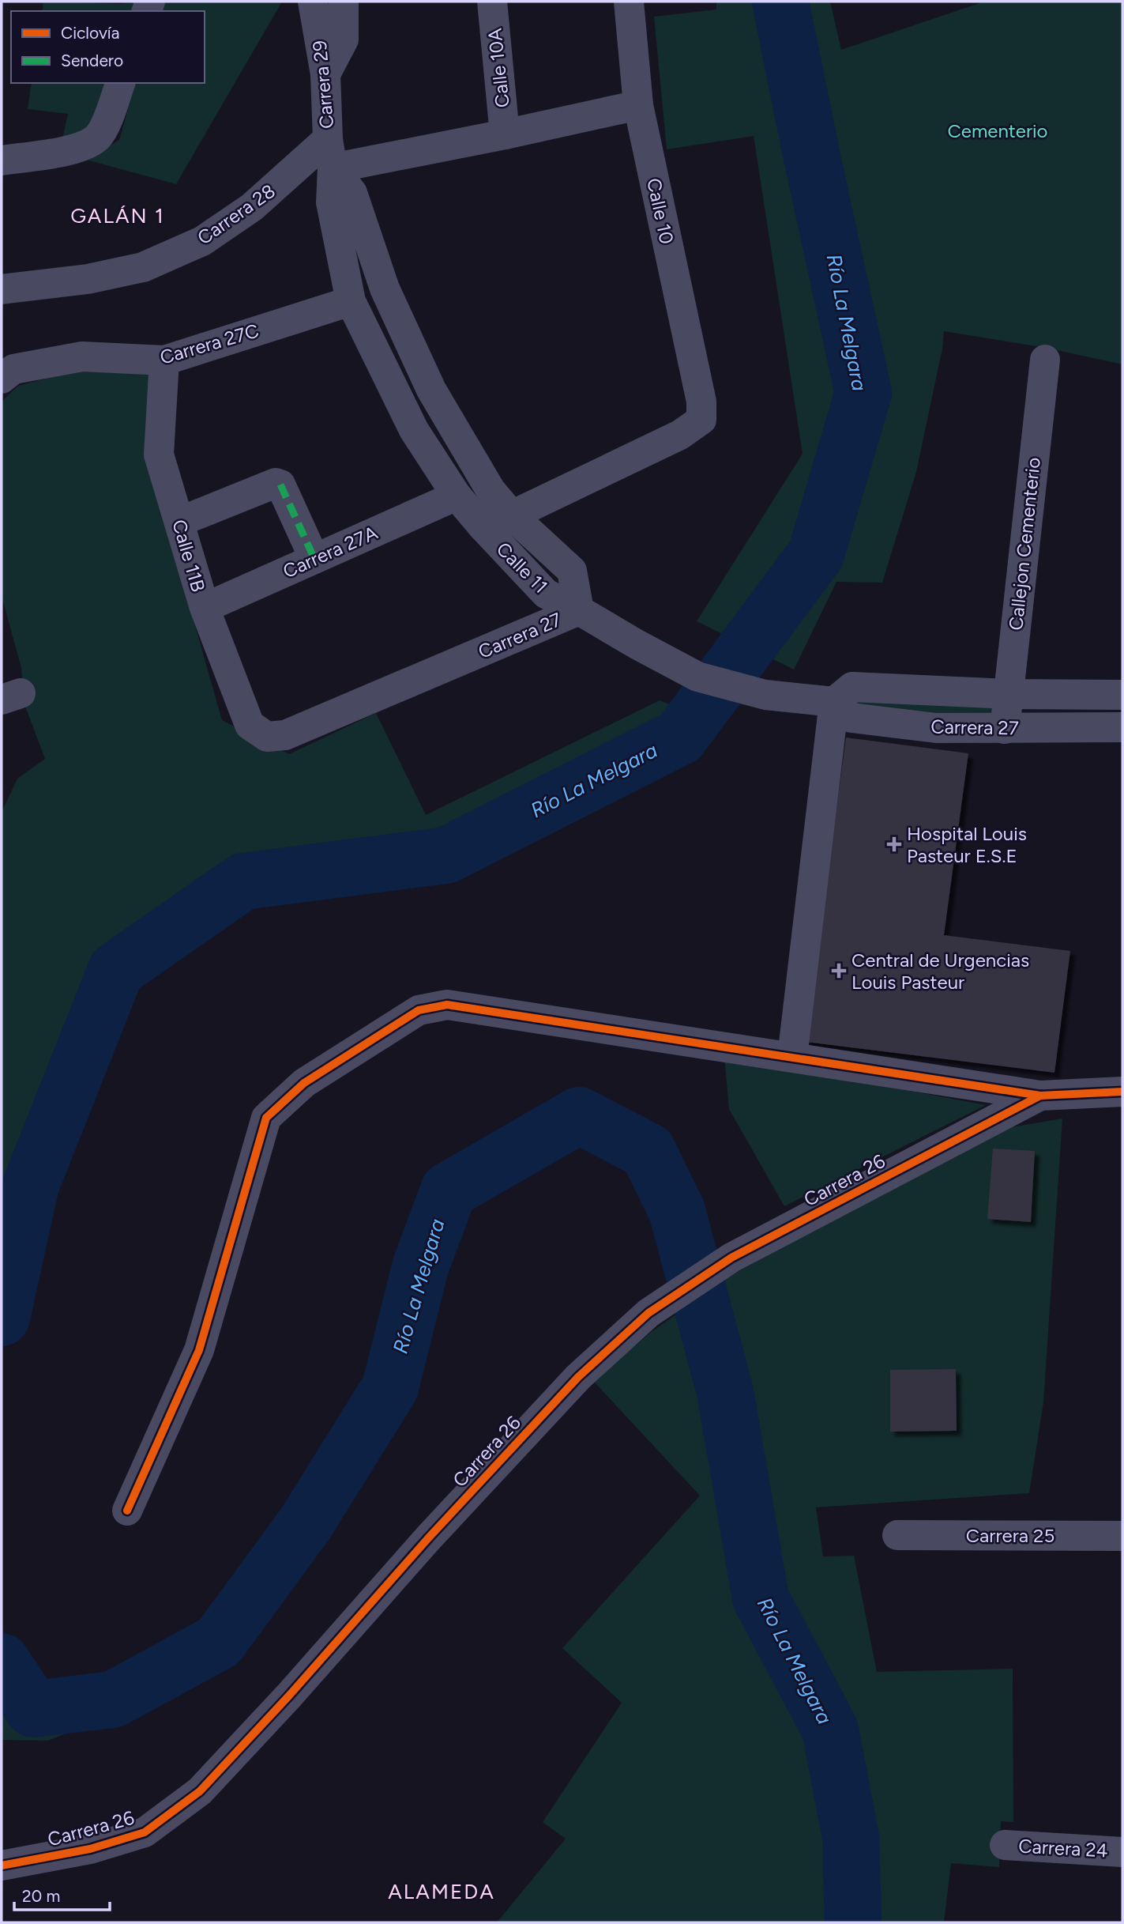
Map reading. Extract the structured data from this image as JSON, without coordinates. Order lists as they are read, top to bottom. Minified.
{"streets":{"street":["Calle 10A","Carrera 29","Calle 10","Carrera 28","Carrera 27C","Callejon Cementerio","Carrera 27A","Calle 11B","Calle 11","Carrera 27","Carrera 26","Carrera 25","Carrera 24"]},"crossings":[["Carrera 29","Carrera 28"],["Carrera 29","Calle 11"],["Calle 10","Calle 11"],["Carrera 27C","Calle 11B"],["Carrera 27C","Calle 11"],["Callejon Cementerio","Carrera 27"],["Carrera 27A","Calle 11B"],["Carrera 27A","Calle 11"],["Calle 11B","Carrera 27"],["Calle 11","Carrera 27"]],"districts":["GALÁN 1","ALAMEDA"],"water":["Río La Melgara"],"parks":["Cementerio"],"places":{"health":["Hospital Louis Pasteur E.S.E","Central de Urgencias Louis Pasteur"]},"legend":["Ciclovía","Sendero"],"scale_bar":"20 m"}
